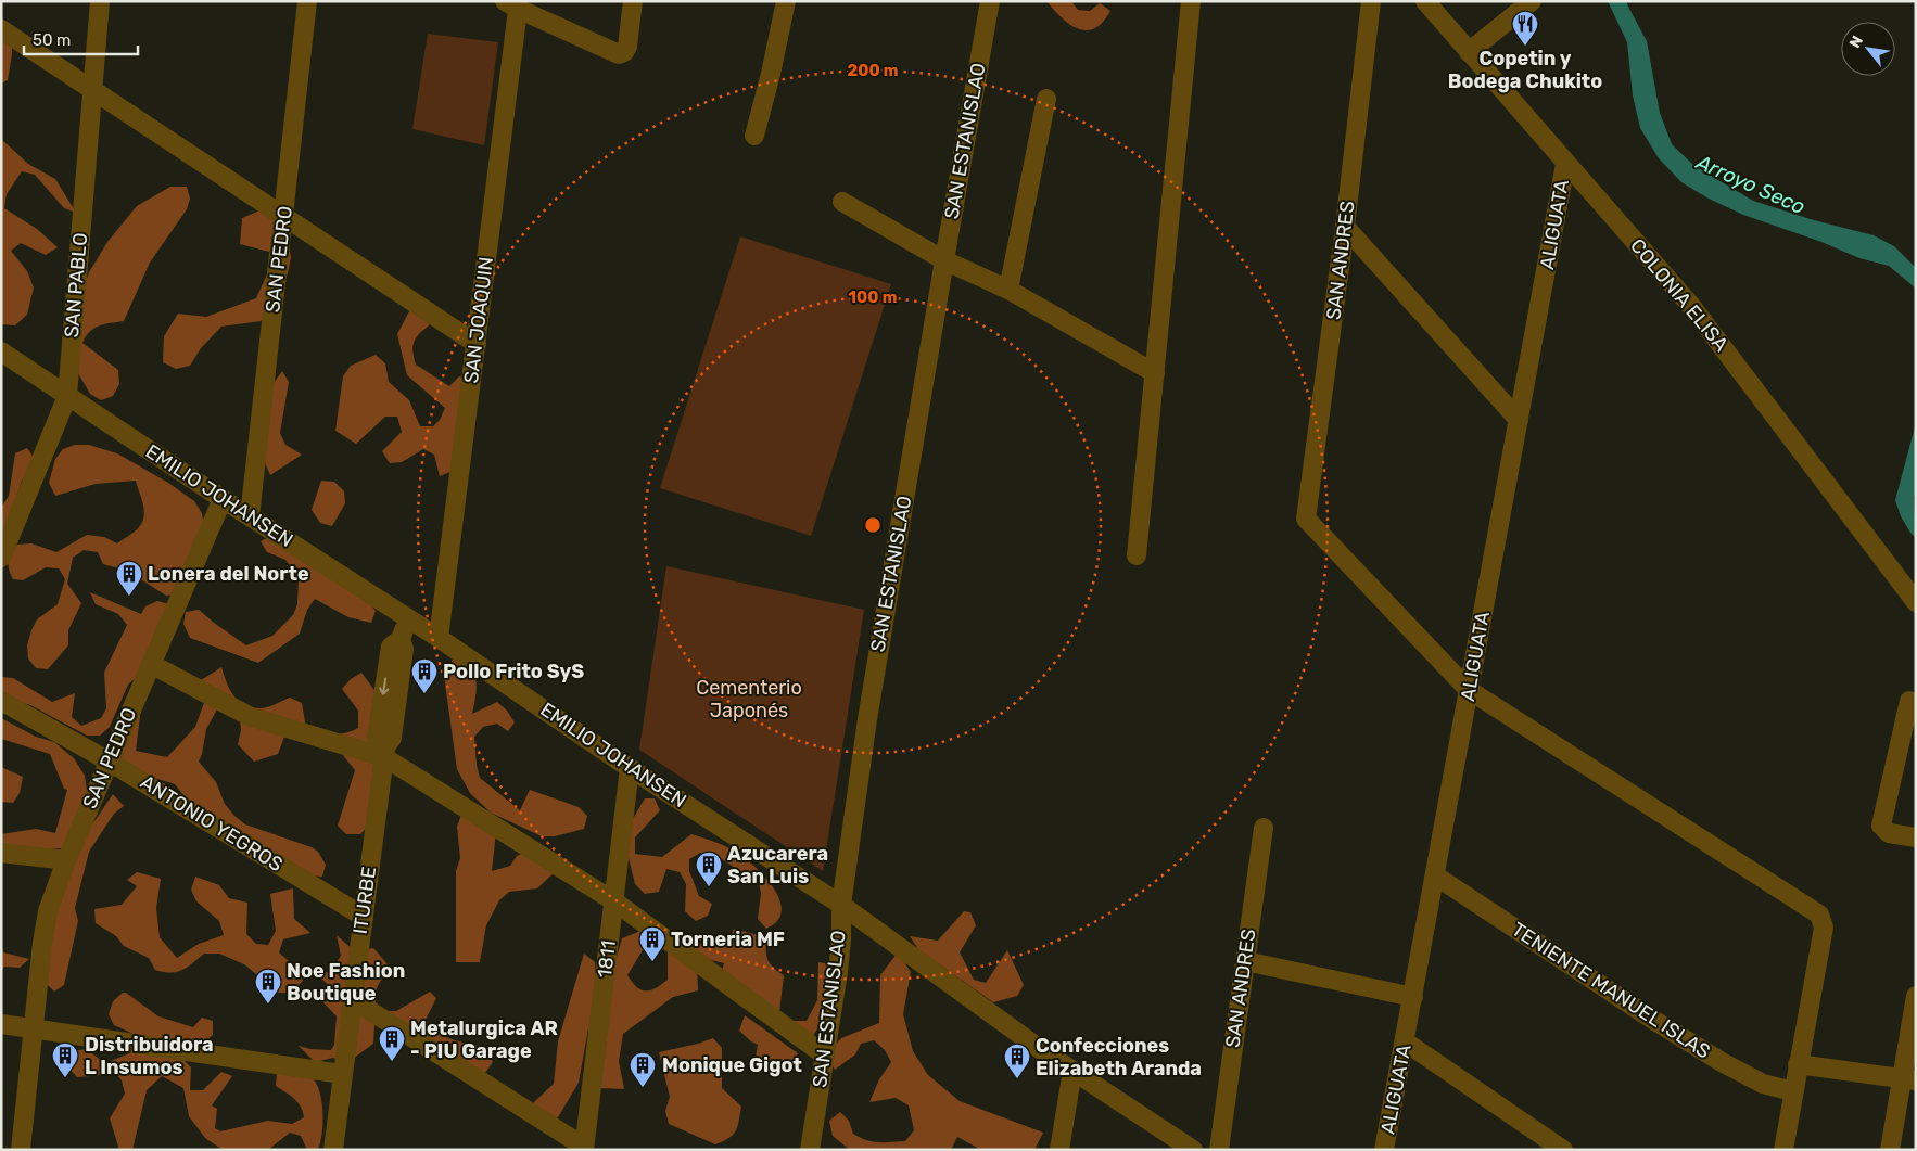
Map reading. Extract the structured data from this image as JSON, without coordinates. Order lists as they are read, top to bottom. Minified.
{"streets":{"street":["SAN ESTANISLAO","ALIGUATA","SAN PEDRO","SAN ANDRES","SAN PABLO","COLONIA ELISA","SAN JOAQUIN","EMILIO JOHANSEN","ANTONIO YEGROS","ITURBE","1811","TENIENTE MANUEL ISLAS"]},"crossings":[["SAN ESTANISLAO","EMILIO JOHANSEN"],["ALIGUATA","SAN ANDRES"],["ALIGUATA","COLONIA ELISA"],["ALIGUATA","TENIENTE MANUEL ISLAS"],["SAN PEDRO","EMILIO JOHANSEN"],["SAN PEDRO","ANTONIO YEGROS"],["SAN PABLO","EMILIO JOHANSEN"],["SAN JOAQUIN","EMILIO JOHANSEN"],["EMILIO JOHANSEN","ITURBE"],["EMILIO JOHANSEN","1811"],["ANTONIO YEGROS","ITURBE"]],"water":["Arroyo Seco"],"parks":["Cementerio Japonés"],"places":{"restaurant":["Copetin y Bodega Chukito"],"building":["Lonera del Norte","Pollo Frito SyS","Azucarera San Luis","Torneria MF","Noe Fashion Boutique","Metalurgica AR - PIU Garage","Distribuidora L Insumos","Confecciones Elizabeth Aranda","Monique Gigot"]},"scale_bar":"50 m","north":"top left","rings":["200 m","100 m"]}
